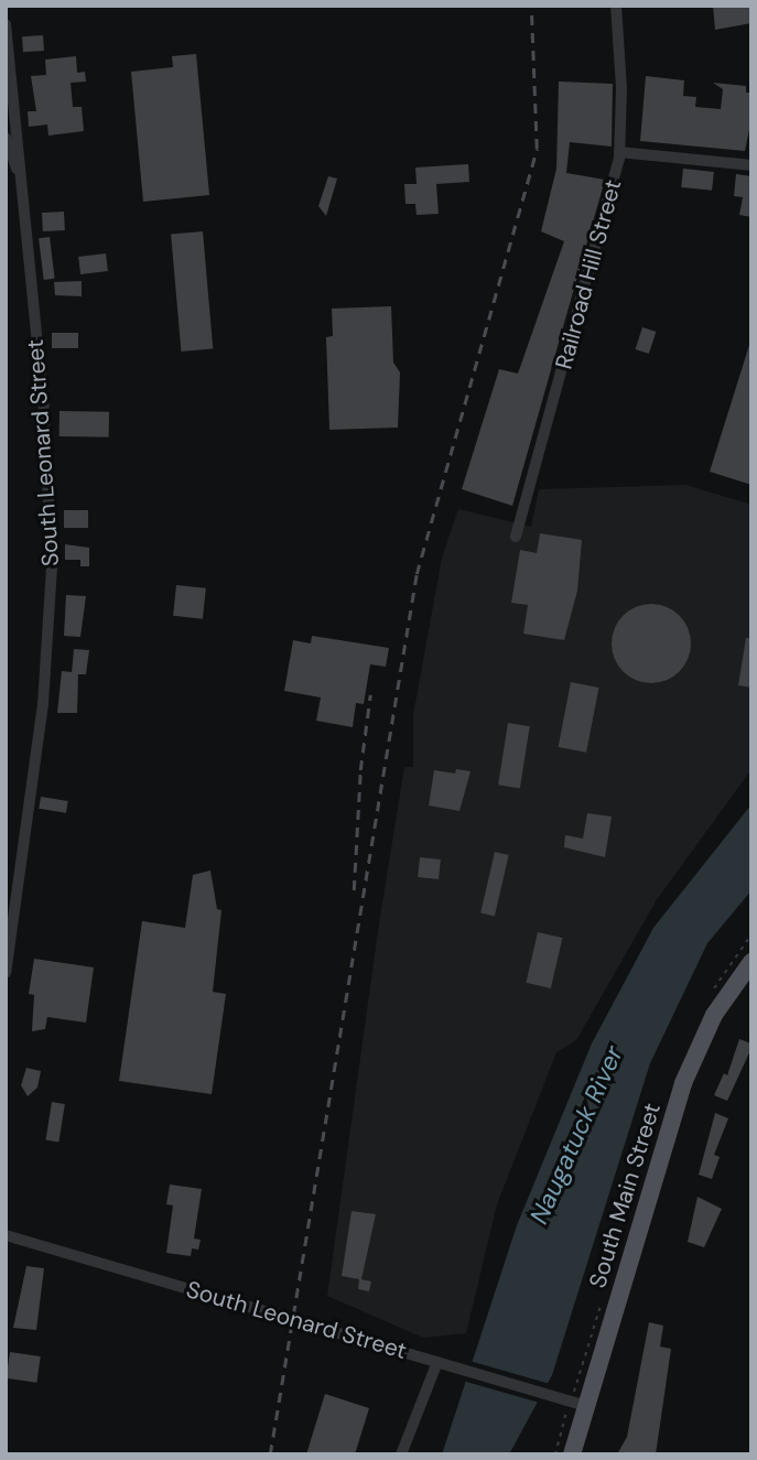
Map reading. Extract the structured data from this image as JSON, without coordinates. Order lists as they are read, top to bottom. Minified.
{"streets":{"main road":["South Main Street"],"street":["Railroad Hill Street","South Leonard Street"]},"crossings":[["South Leonard Street","South Main Street"]],"water":["Naugatuck River"]}
